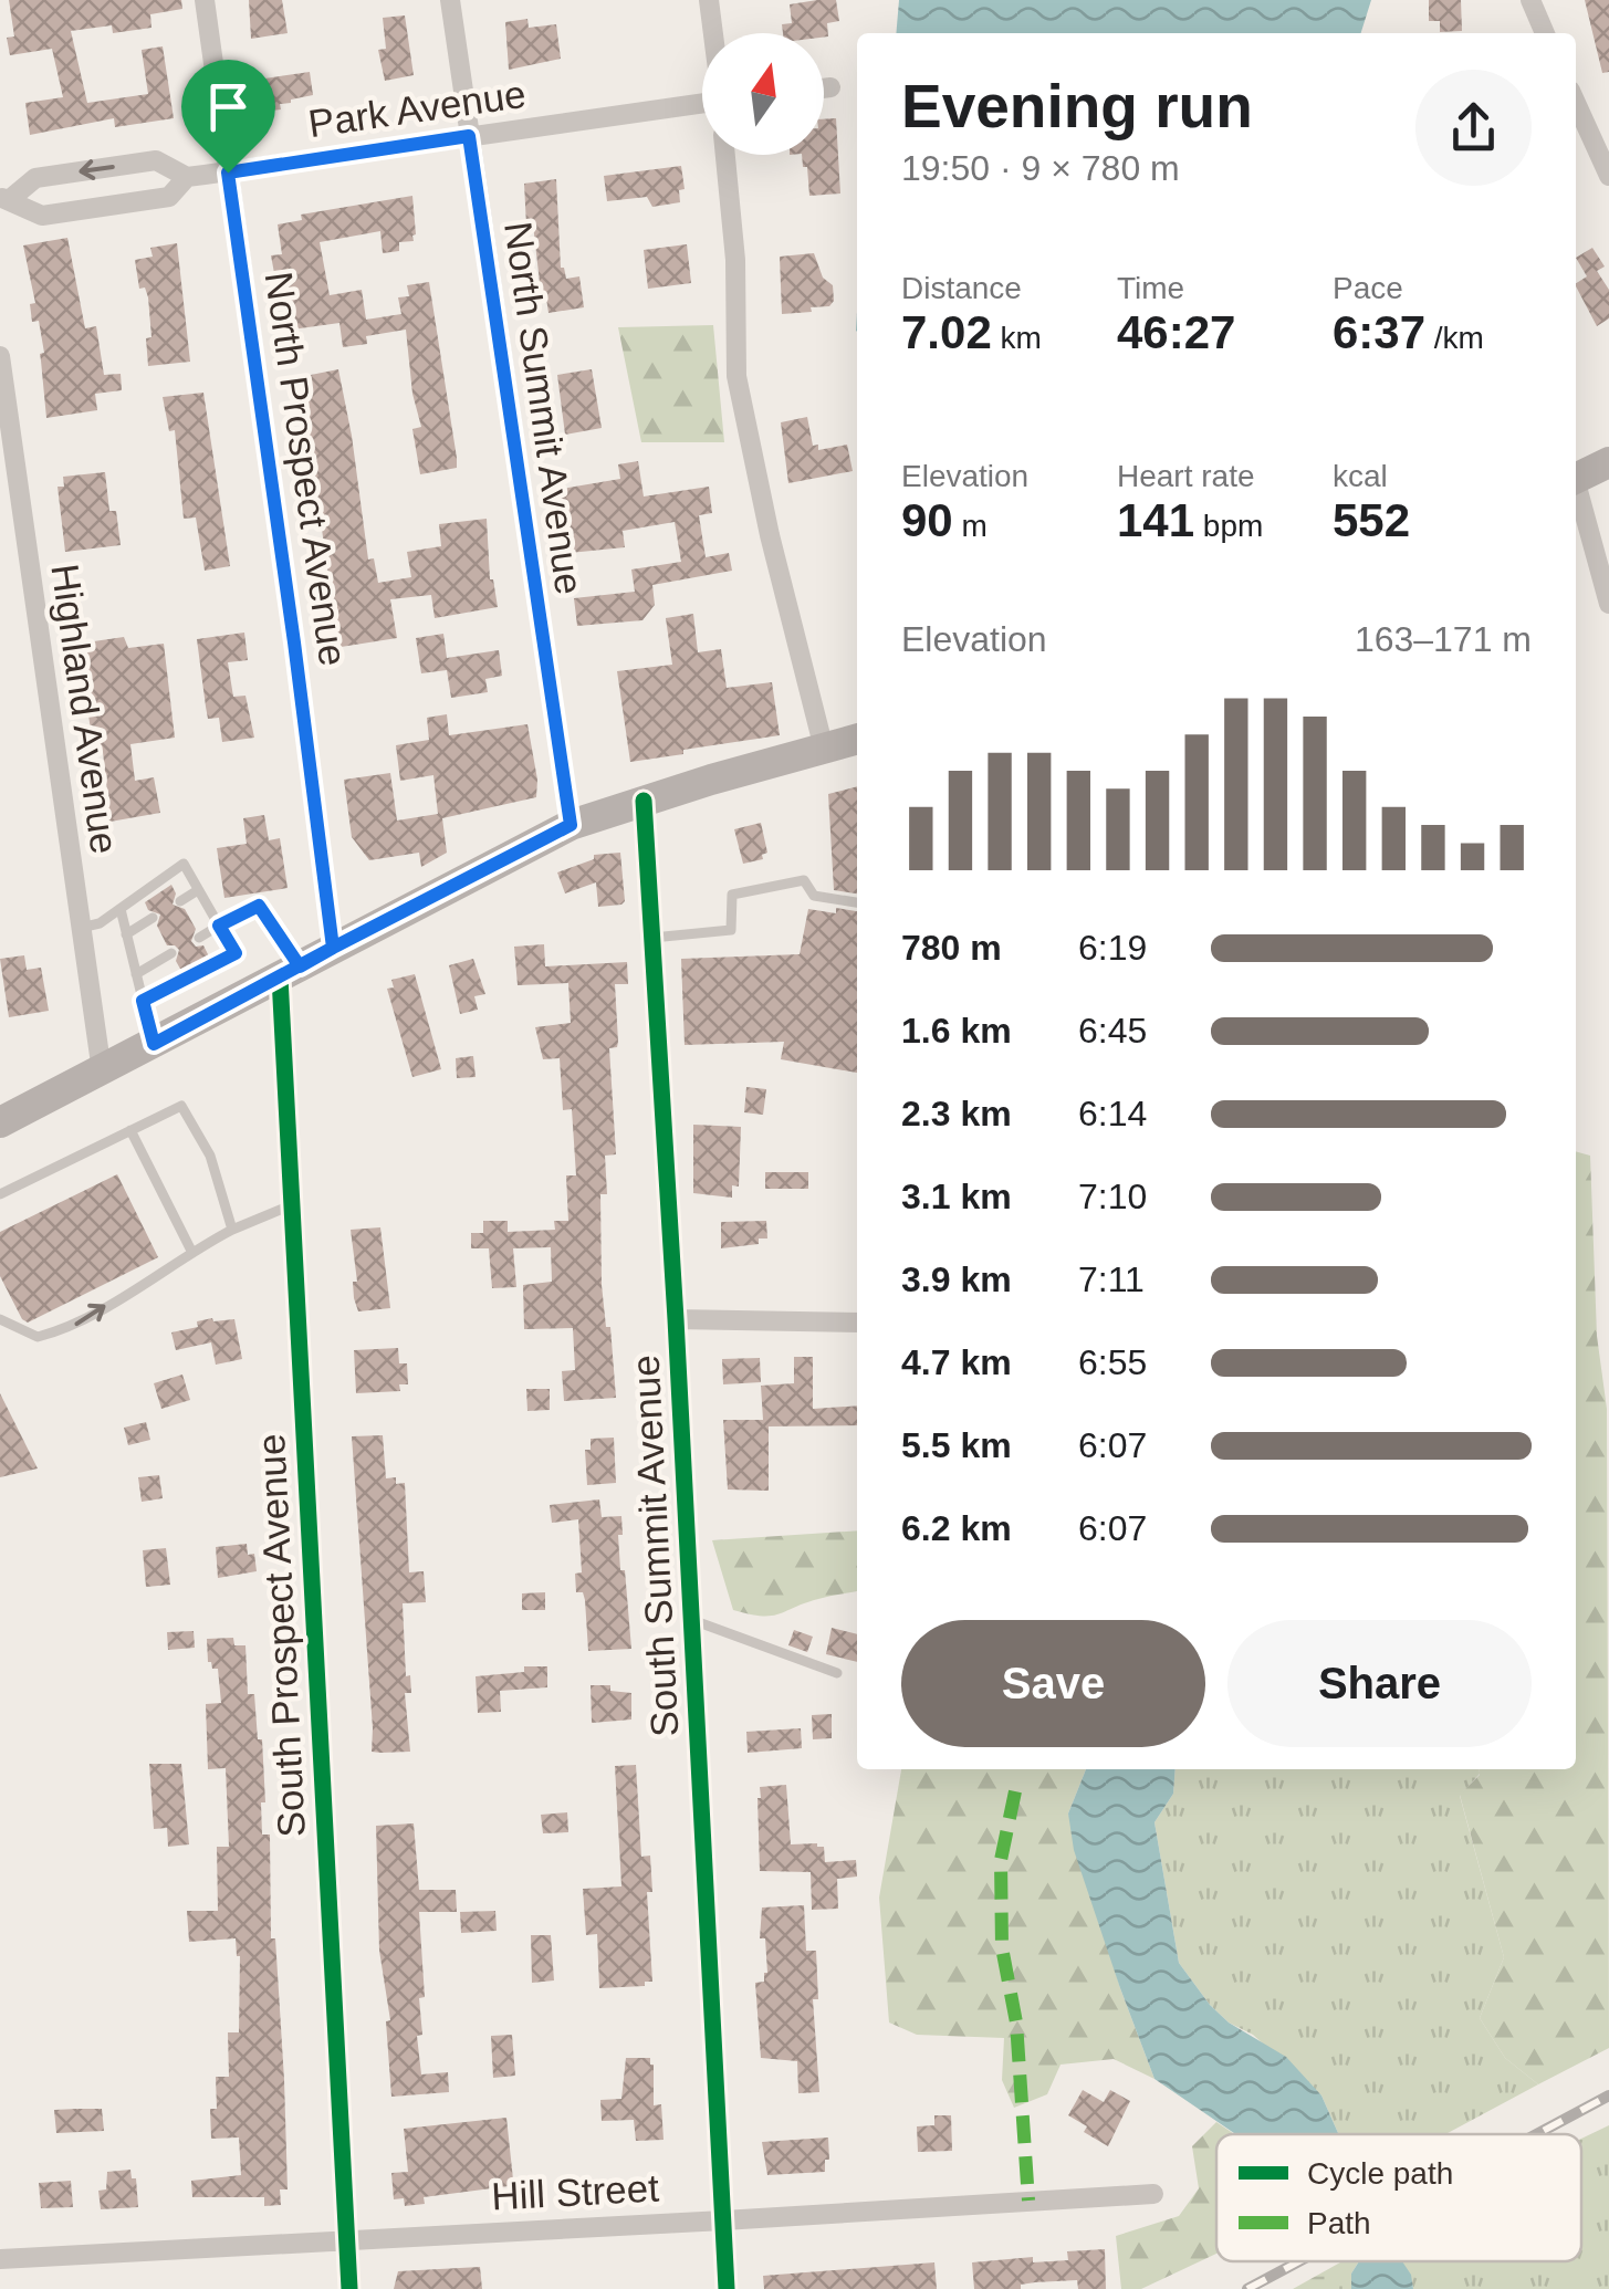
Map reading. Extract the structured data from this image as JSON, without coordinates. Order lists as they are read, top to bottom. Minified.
{"streets":{"street":["Park Avenue","North Summit Avenue","North Prospect Avenue","Highland Avenue","South Summit Avenue","South Prospect Avenue","Hill Street"]},"crossings":[["Park Avenue","North Summit Avenue"],["Park Avenue","North Prospect Avenue"],["South Summit Avenue","Hill Street"],["South Prospect Avenue","Hill Street"]],"legend":["Cycle path","Path"],"north":"top","page":{"heading":["Evening run","19:50 · 9 × 780 m"],"stats":[["Distance","7.02 km"],["Time","46:27"],["Pace","6:37 /km"],["Elevation","90 m"],["Heart rate","141 bpm"],["kcal","552"]],"chart":["Elevation","163–171 m"],"list":[{"name":"780 m","note":"6:19"},{"name":"1.6 km","note":"6:45"},{"name":"2.3 km","note":"6:14"},{"name":"3.1 km","note":"7:10"},{"name":"3.9 km","note":"7:11"},{"name":"4.7 km","note":"6:55"},{"name":"5.5 km","note":"6:07"},{"name":"6.2 km","note":"6:07"}],"buttons":["Save","Share"]}}
